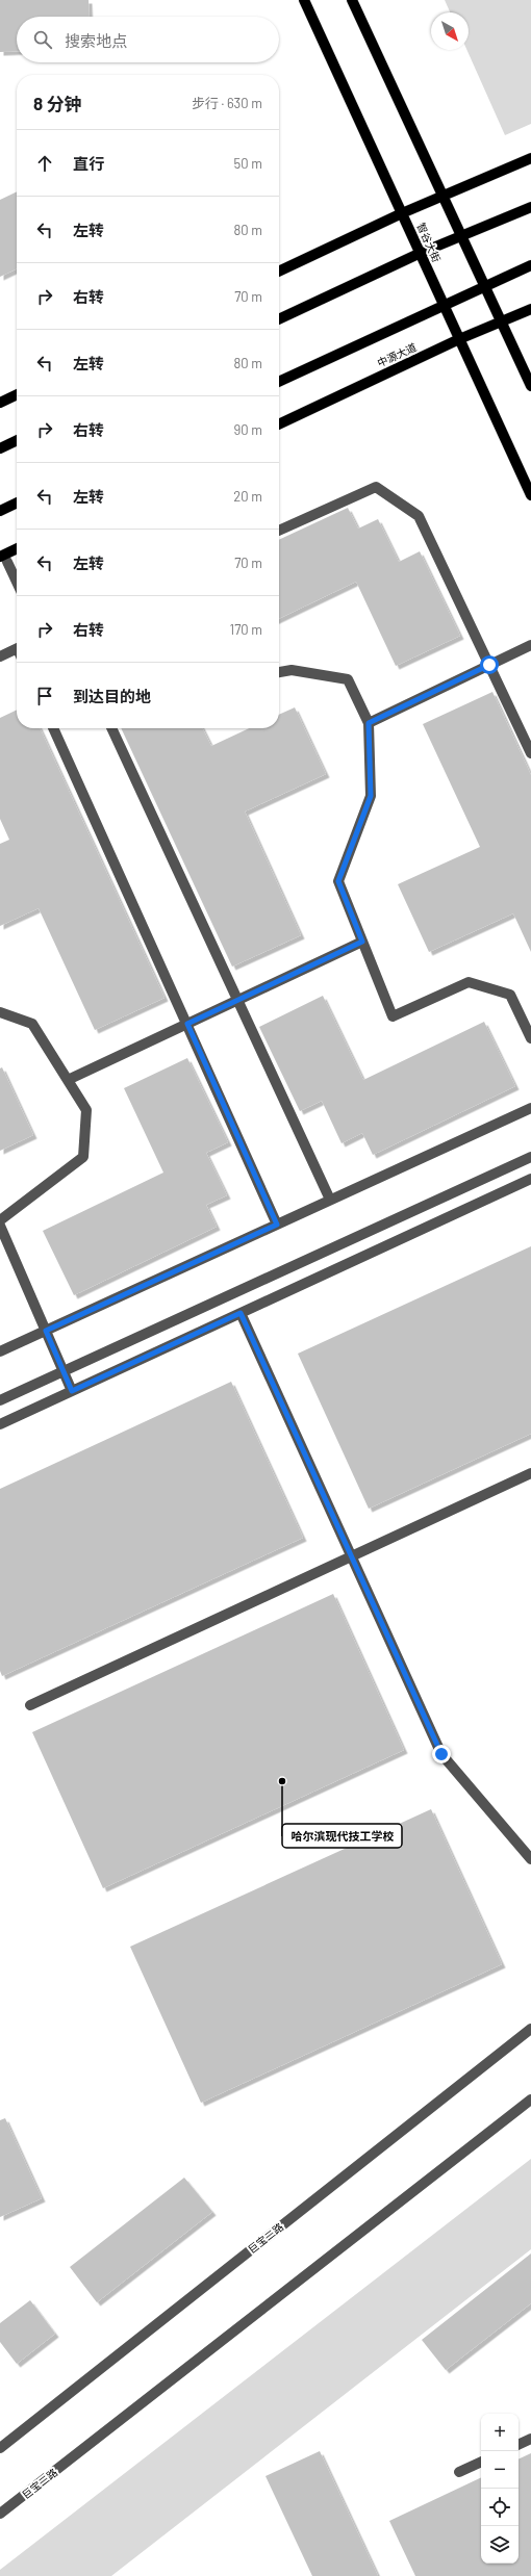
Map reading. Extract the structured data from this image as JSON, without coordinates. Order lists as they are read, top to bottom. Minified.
{"streets":{"main road":["智谷大街","中源大道"],"street":["巨宝二路"]},"crossings":[["智谷大街","中源大道"]],"places":["哈尔滨现代技工学校"],"north":"bottom right","page":{"search":"搜索地点","heading":["8 分钟","步行 · 630 m"],"list":[["直行","50 m"],["左转","80 m"],["右转","70 m"],["左转","80 m"],["右转","90 m"],["左转","20 m"],["左转","70 m"],["右转","170 m"],"到达目的地"],"map_buttons":["+","−"]}}
